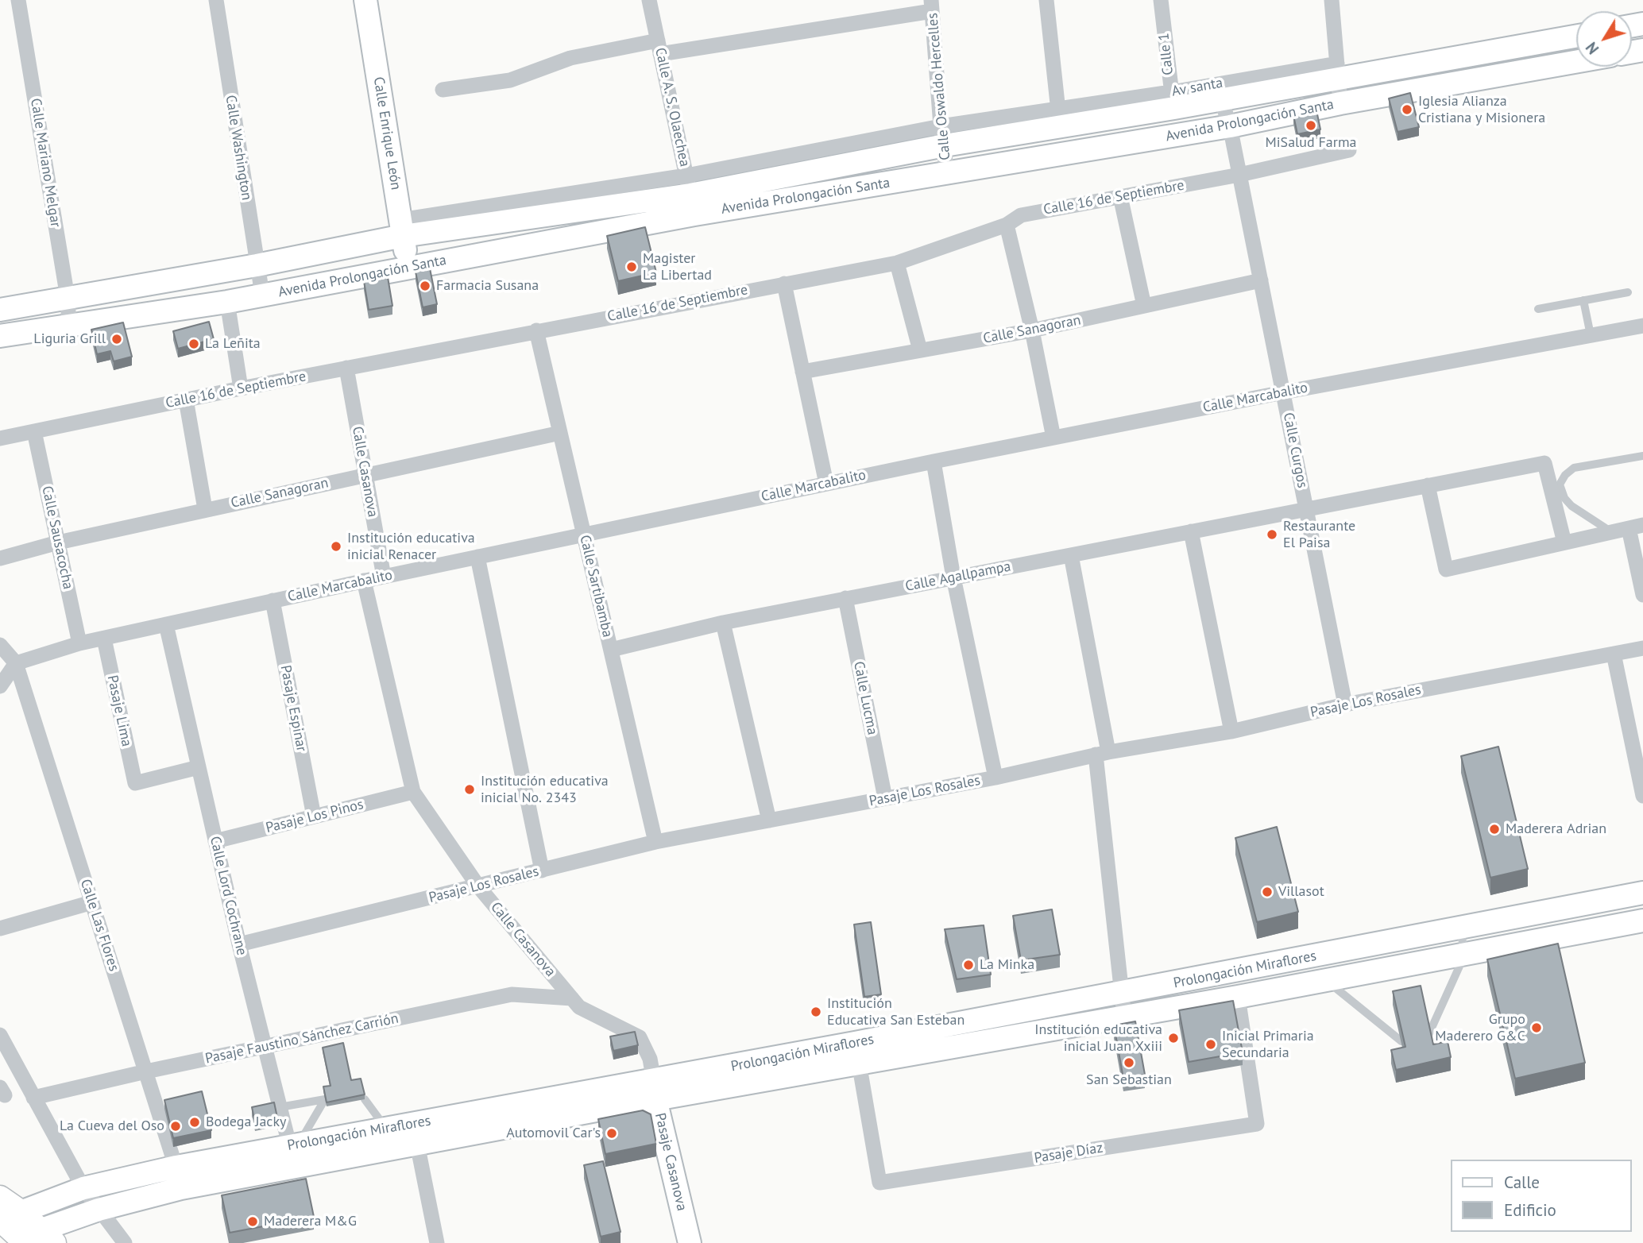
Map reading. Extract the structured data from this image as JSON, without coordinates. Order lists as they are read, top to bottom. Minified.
{"streets":{"street":["Calle 1","Calle Oswaldo Hercelles","Av santa","Calle A. S. Olaechea","Avenida Prolongación Santa","Calle Enrique León","Calle Washington","Calle Mariano Melgar","Calle 16 de Septiembre","Calle Sanagoran","Calle Marcabalito","Calle Curgos","Calle Casanova","Calle Sausacocha","Calle Agallpampa","Calle Sartibamba","Calle Lucma","Pasaje Los Rosales","Pasaje Espinar","Pasaje Lima","Pasaje Los Pinos","Calle Lord Cochrane","Calle Las Flores","Prolongación Miraflores","Pasaje Faustino Sánchez Carrión","Pasaje Díaz","Pasaje Casanova"]},"crossings":[["Calle 1","Av santa"],["Calle 1","Avenida Prolongación Santa"],["Calle Oswaldo Hercelles","Avenida Prolongación Santa"],["Av santa","Avenida Prolongación Santa"],["Calle A. S. Olaechea","Avenida Prolongación Santa"],["Avenida Prolongación Santa","Calle Enrique León"],["Avenida Prolongación Santa","Calle Washington"],["Avenida Prolongación Santa","Calle Mariano Melgar"],["Avenida Prolongación Santa","Calle Curgos"],["Calle 16 de Septiembre","Calle Curgos"],["Calle 16 de Septiembre","Calle Casanova"],["Calle 16 de Septiembre","Calle Sausacocha"],["Calle 16 de Septiembre","Calle Sartibamba"],["Calle Sanagoran","Calle Curgos"],["Calle Sanagoran","Calle Casanova"],["Calle Sanagoran","Calle Sausacocha"],["Calle Sanagoran","Calle Sartibamba"],["Calle Marcabalito","Calle Curgos"],["Calle Marcabalito","Calle Casanova"],["Calle Marcabalito","Calle Sausacocha"],["Calle Marcabalito","Calle Sartibamba"],["Calle Marcabalito","Pasaje Espinar"],["Calle Marcabalito","Pasaje Lima"],["Calle Marcabalito","Calle Lord Cochrane"],["Calle Marcabalito","Calle Las Flores"],["Calle Curgos","Calle Agallpampa"],["Calle Curgos","Pasaje Los Rosales"],["Calle Casanova","Pasaje Los Rosales"],["Calle Casanova","Pasaje Los Pinos"],["Calle Casanova","Prolongación Miraflores"],["Calle Casanova","Pasaje Faustino Sánchez Carrión"],["Calle Casanova","Pasaje Casanova"],["Calle Agallpampa","Calle Sartibamba"],["Calle Agallpampa","Calle Lucma"],["Calle Sartibamba","Pasaje Los Rosales"],["Calle Lucma","Pasaje Los Rosales"],["Pasaje Los Rosales","Calle Lord Cochrane"],["Pasaje Espinar","Pasaje Los Pinos"],["Pasaje Lima","Calle Lord Cochrane"],["Pasaje Los Pinos","Calle Lord Cochrane"],["Calle Lord Cochrane","Prolongación Miraflores"],["Calle Lord Cochrane","Pasaje Faustino Sánchez Carrión"],["Calle Las Flores","Prolongación Miraflores"],["Calle Las Flores","Pasaje Faustino Sánchez Carrión"],["Prolongación Miraflores","Pasaje Díaz"],["Prolongación Miraflores","Pasaje Casanova"]],"places":["Iglesia Alianza Cristiana y Misionera","MiSalud Farma","Magister La Libertad","Farmacia Susana","Liguria Grill","La Leñita","Restaurante El Paisa","Institución educativa inicial Renacer","Institución educativa inicial No. 2343","Maderera Adrian","Villasot","La Minka","Institución Educativa San Esteban","Grupo Maderero G&C","Institución educativa inicial Juan Xxiii","Inicial Primaria Secundaria","San Sebastian","Bodega Jacky","La Cueva del Oso","Automovil Car's","Maderera M&G"],"legend":["Calle","Edificio"],"north":"bottom left"}
